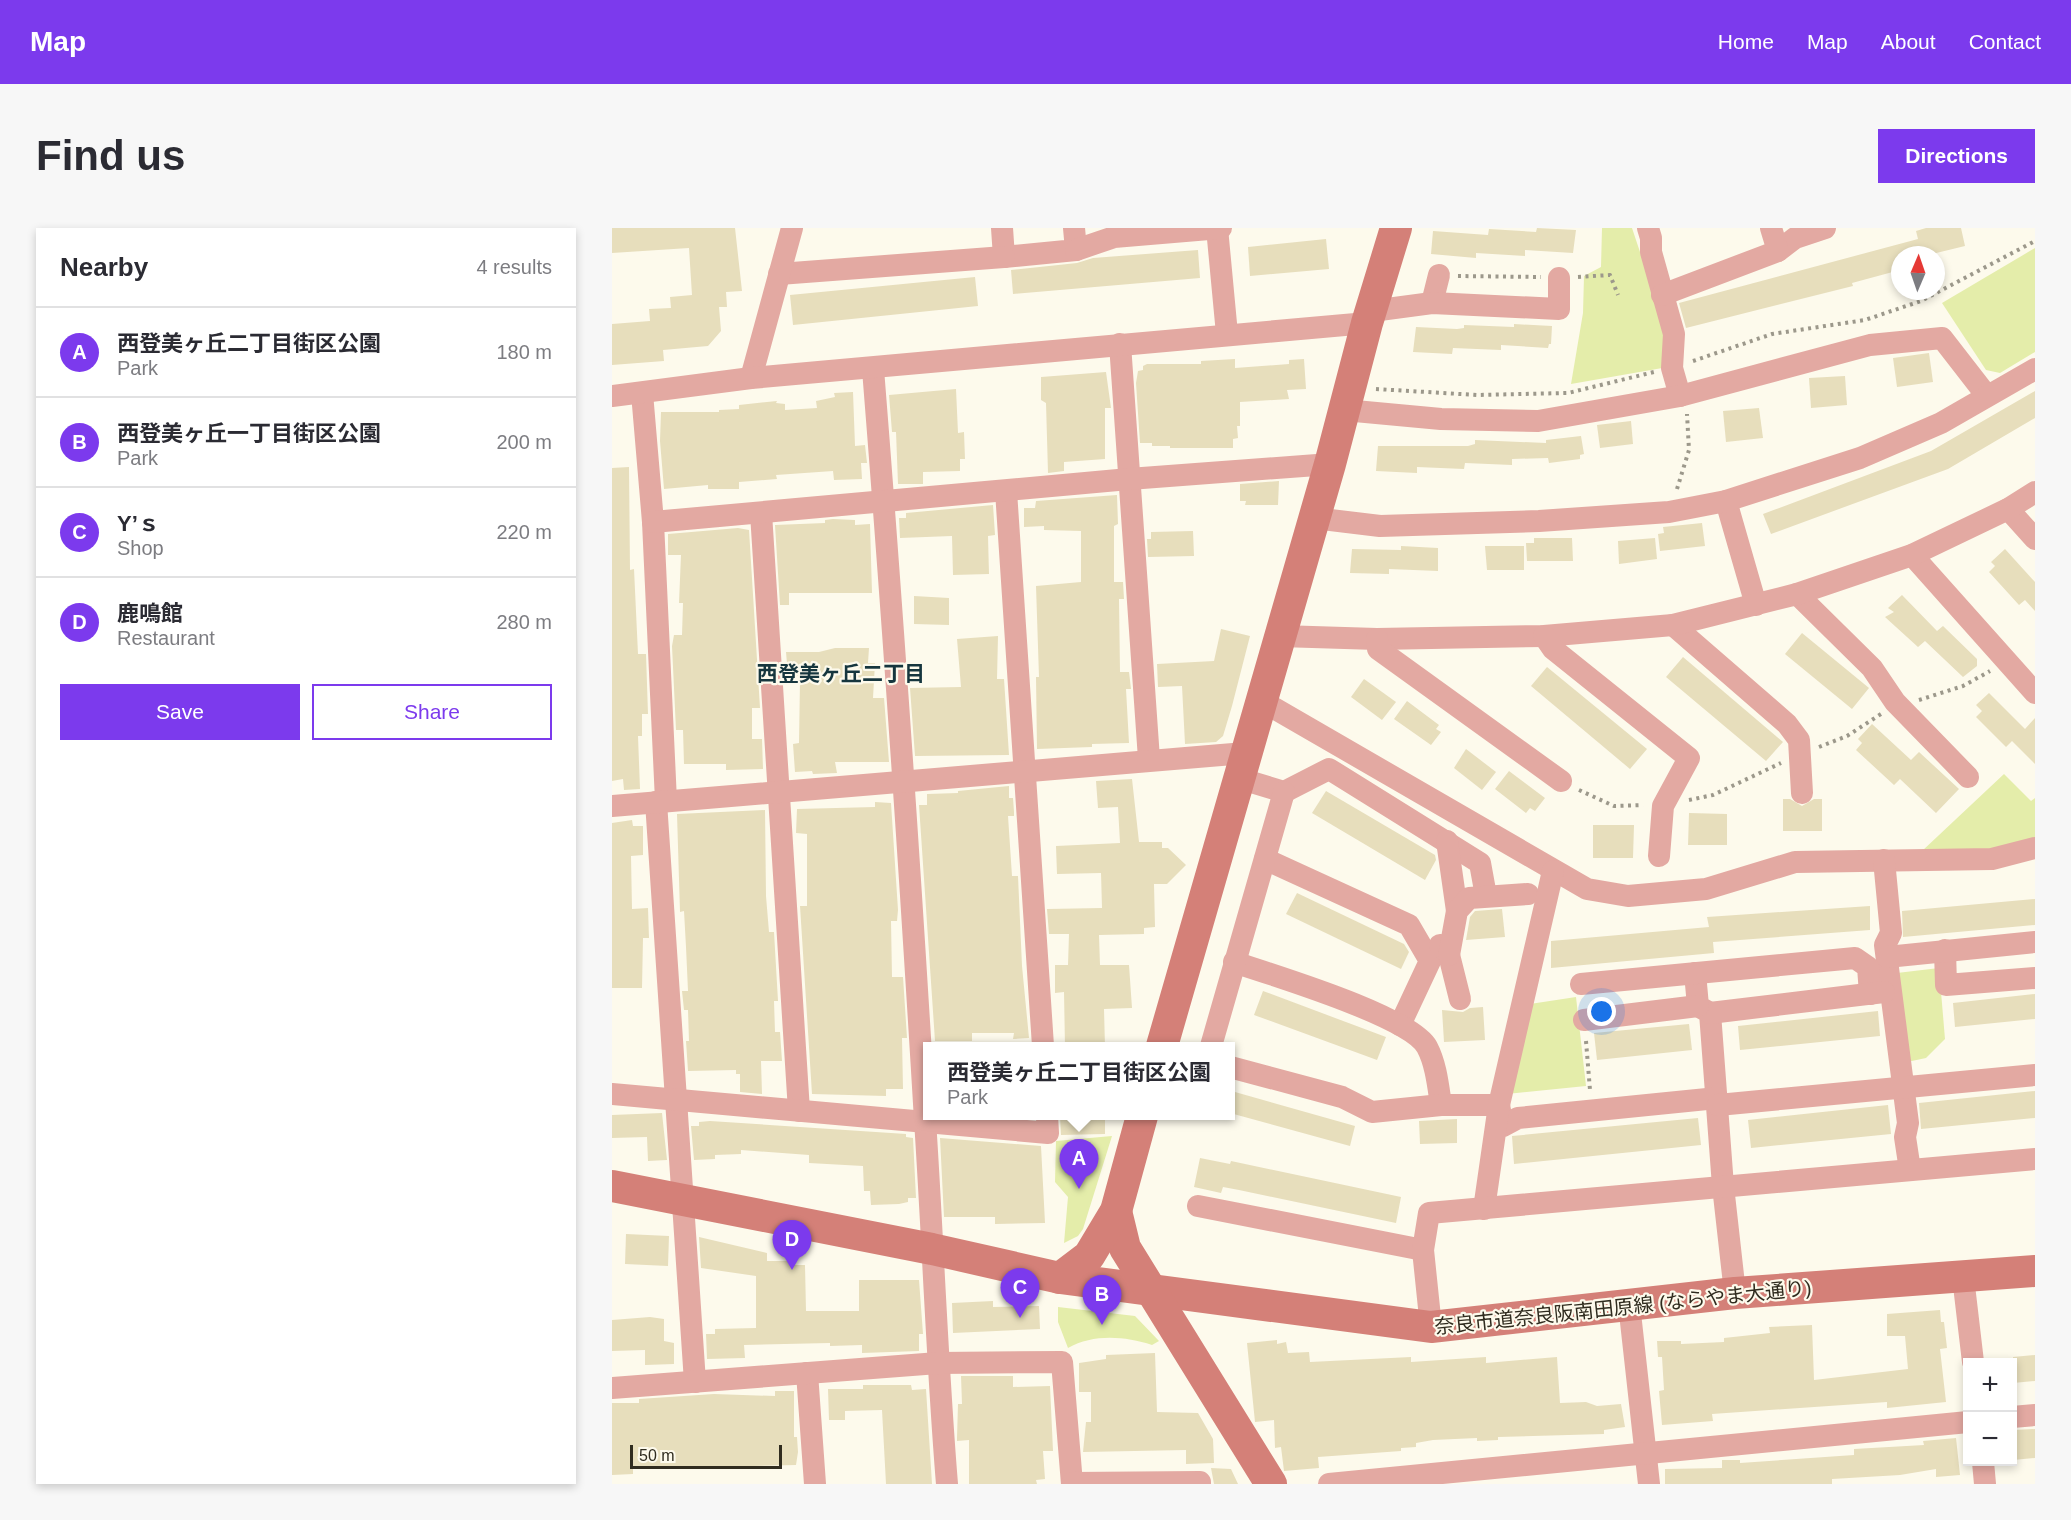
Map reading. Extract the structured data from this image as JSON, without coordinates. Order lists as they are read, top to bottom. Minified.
{"streets":{"street":["奈良市道奈良阪南田原線 (ならやま大通り)"]},"districts":["西登美ヶ丘二丁目"],"scale_bar":"50 m","north":"top","page":{"header":"Map","nav":["Home","Map","About","Contact"],"buttons":["Directions",["Save","Share"]],"title":"Find us","heading":["Nearby","4 results"],"list":[{"mark":"A","name":"西登美ヶ丘二丁目街区公園","note":"Park","value":"180 m"},{"mark":"B","name":"西登美ヶ丘一丁目街区公園","note":"Park","value":"200 m"},{"mark":"C","name":"Y’ｓ","note":"Shop","value":"220 m"},{"mark":"D","name":"鹿鳴館","note":"Restaurant","value":"280 m"}],"popup":["西登美ヶ丘二丁目街区公園","Park"],"pins":["A","D","C","B"],"map_buttons":["+","−"],"scale":"50 m"}}
